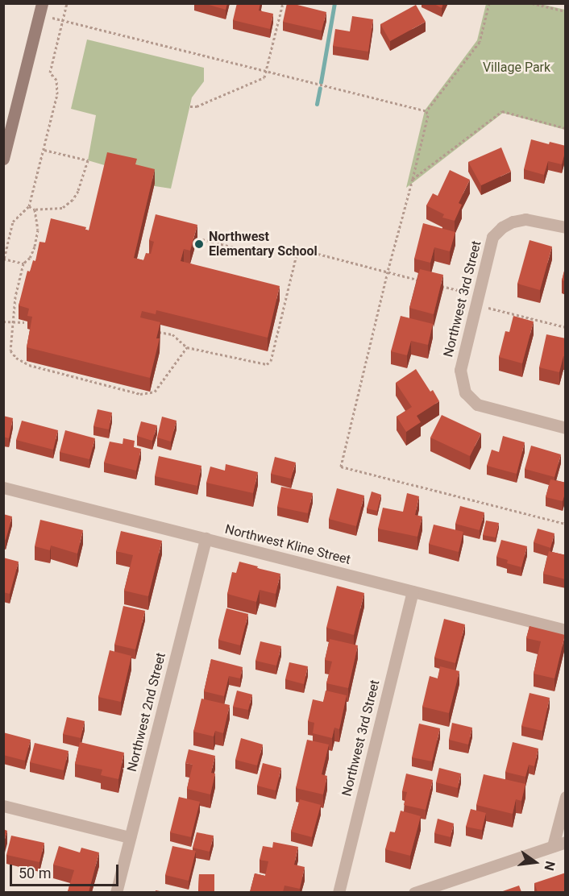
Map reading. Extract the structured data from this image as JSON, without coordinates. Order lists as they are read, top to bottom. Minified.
{"streets":{"street":["Northwest 3rd Street","Northwest Kline Street","Northwest 2nd Street"]},"crossings":[["Northwest 3rd Street","Northwest Kline Street"],["Northwest Kline Street","Northwest 2nd Street"]],"parks":["Village Park"],"places":["Northwest Elementary School"],"scale_bar":"50 m","north":"right"}
